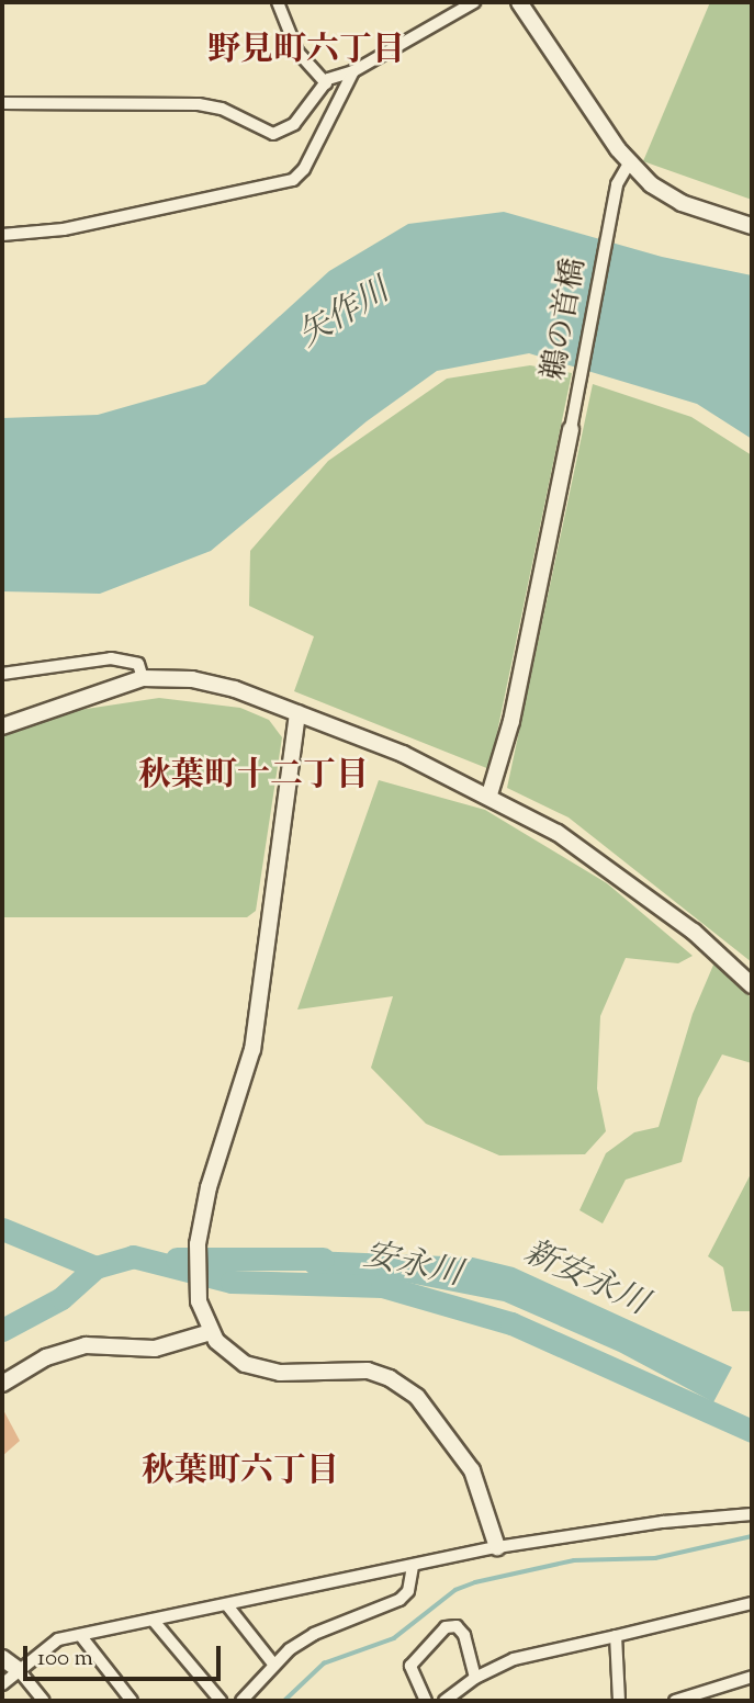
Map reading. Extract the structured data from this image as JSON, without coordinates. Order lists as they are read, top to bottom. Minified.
{"streets":{"street":["鵜の首橋"]},"districts":["野見町六丁目","秋葉町十二丁目","秋葉町六丁目"],"water":["矢作川","安永川","新安永川"],"scale_bar":"100 m"}
